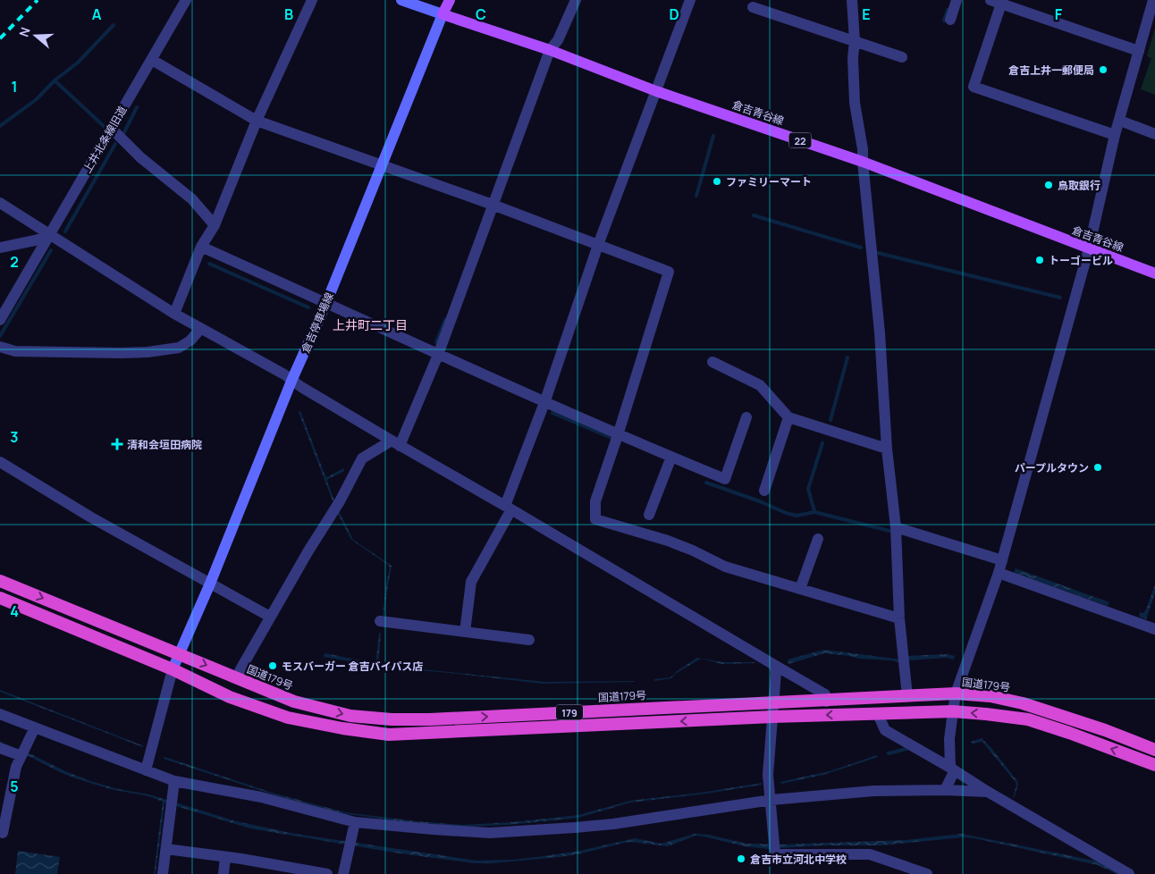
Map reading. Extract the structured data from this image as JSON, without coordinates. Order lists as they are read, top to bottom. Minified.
{"streets":{"highway":["国道179号","179"],"main road":["倉吉青谷線","22","倉吉停車場線"],"street":["上井北条線旧道"]},"crossings":[["倉吉青谷線","倉吉停車場線"],["倉吉停車場線","国道179号"],["倉吉停車場線","179"]],"districts":["上井町二丁目"],"places":{"other":["倉吉上井一郵便局","ファミリーマート","鳥取銀行","トーゴービル","パープルタウン","モスバーガー 倉吉バイパス店","倉吉市立河北中学校"],"health":["清和会垣田病院"]},"north":"left","grid":{"columns":["A","B","C","D","E","F"],"rows":["1","2","3","4","5"]}}
